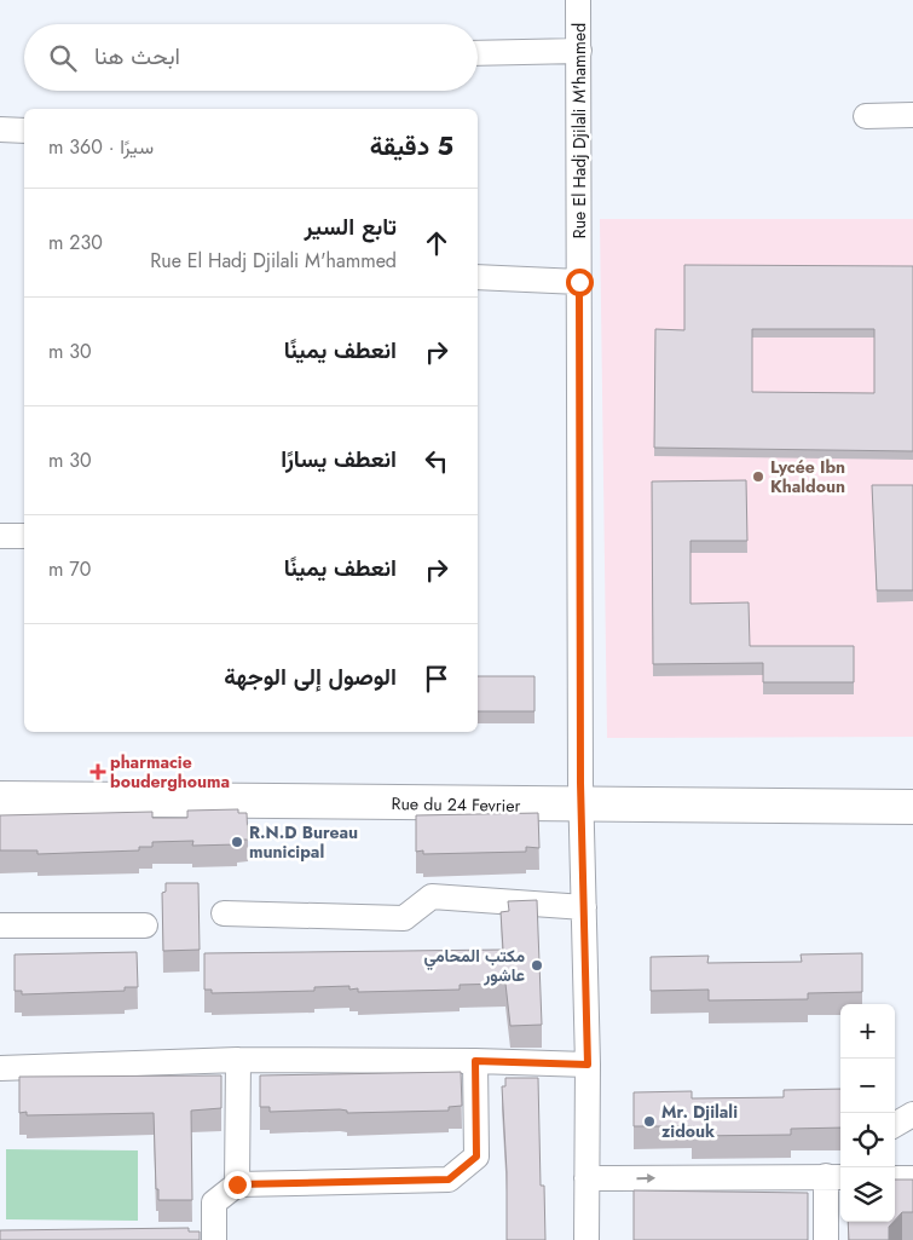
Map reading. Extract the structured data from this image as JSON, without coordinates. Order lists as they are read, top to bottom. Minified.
{"streets":{"street":["Rue El Hadj Djilali M'hammed","Rue du 24 Fevrier"]},"crossings":[["Rue El Hadj Djilali M'hammed","Rue du 24 Fevrier"]],"places":{"other":["Lycée Ibn Khaldoun","R.N.D Bureau municipal","مكتب المحامي عاشور","Mr. Djilali zidouk"],"health":["pharmacie bouderghouma"]},"page":{"search":"ابحث هنا","heading":["5 دقيقة","سيرًا · 360 m"],"list":[["تابع السير","Rue El Hadj Djilali M'hammed","230 m"],["انعطف يمينًا","30 m"],["انعطف يسارًا","30 m"],["انعطف يمينًا","70 m"],"الوصول إلى الوجهة"],"map_buttons":["+","−"]}}
